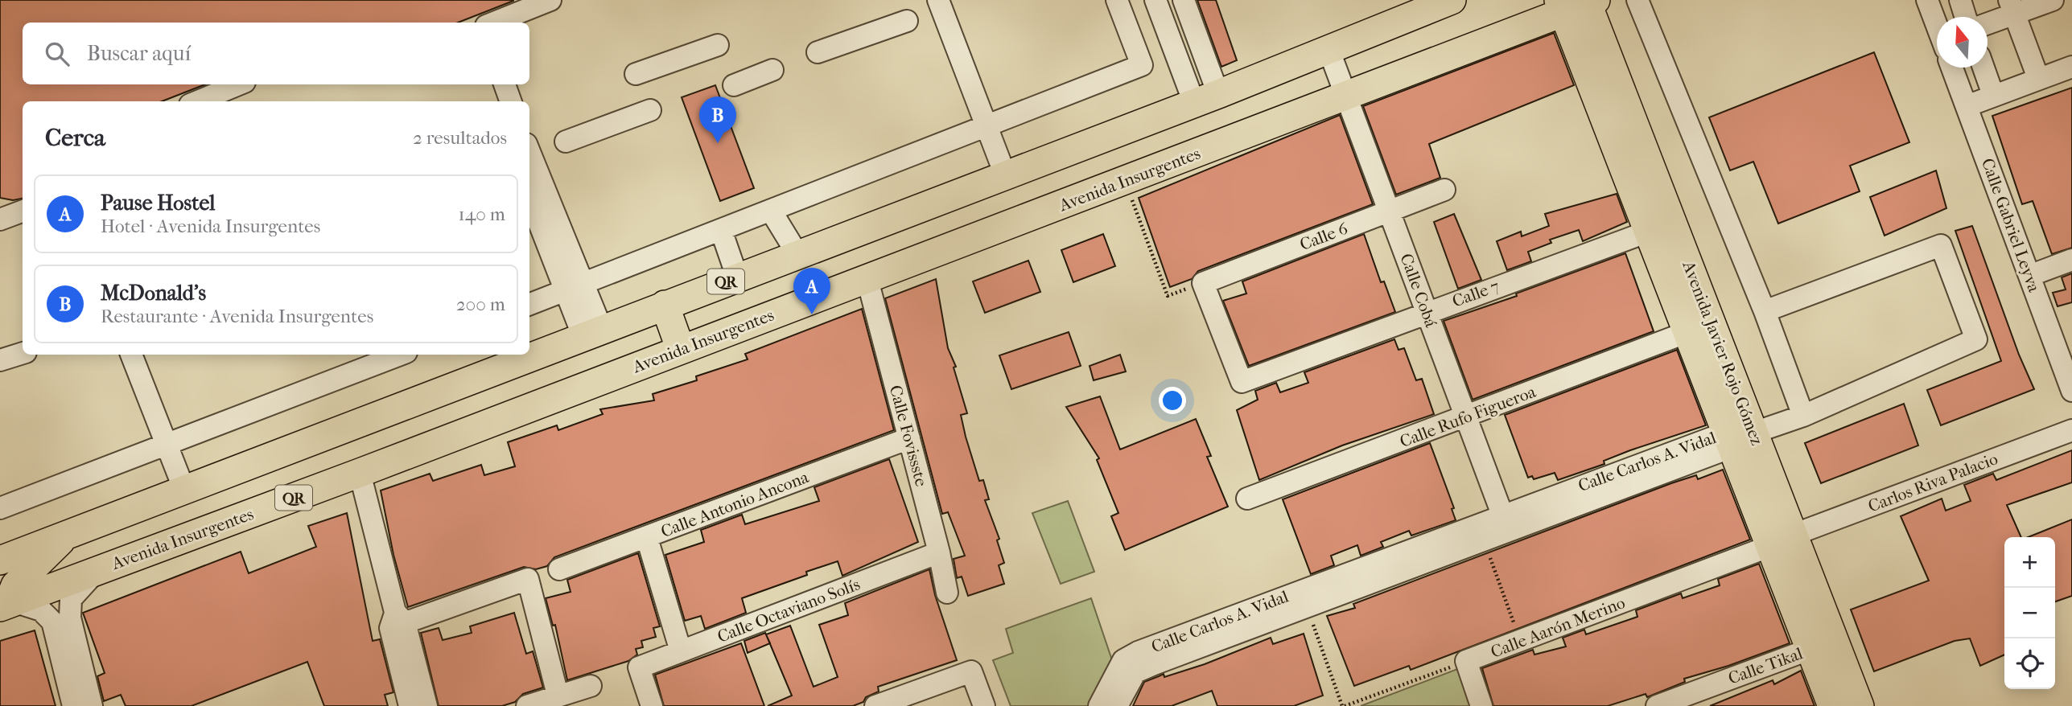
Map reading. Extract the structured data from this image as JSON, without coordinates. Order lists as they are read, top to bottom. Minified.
{"streets":{"main road":["Avenida Insurgentes","QR","Avenida Javier Rojo Gómez"],"street":["Calle Gabriel Leyva","Calle 6","Calle Cobá","Calle 7","Calle Rufo Figueroa","Calle Fovissste","Calle Carlos A. Vidal","Carlos Riva Palacio","Calle Antonio Ancona","Calle Octaviano Solís","Calle Aarón Merino","Calle Tikal"]},"crossings":[["Avenida Insurgentes","Calle Cobá"],["Avenida Insurgentes","Avenida Javier Rojo Gómez"],["Avenida Insurgentes","Calle Fovissste"],["Calle 6","Calle Cobá"],["Calle 6","Calle 7"],["QR","Calle Cobá"],["Calle Cobá","Calle 7"],["Calle Cobá","Calle Rufo Figueroa"],["Calle Cobá","Calle Carlos A. Vidal"],["Calle 7","Avenida Javier Rojo Gómez"],["Avenida Javier Rojo Gómez","Calle Rufo Figueroa"],["Avenida Javier Rojo Gómez","Calle Carlos A. Vidal"],["Avenida Javier Rojo Gómez","Carlos Riva Palacio"],["Avenida Javier Rojo Gómez","Calle Aarón Merino"],["Avenida Javier Rojo Gómez","Calle Tikal"],["Calle Fovissste","Calle Antonio Ancona"],["Calle Fovissste","Calle Octaviano Solís"],["Carlos Riva Palacio","Calle Aarón Merino"]],"north":"top","page":{"search":"Buscar aquí","pins":["B","A"],"heading":["Cerca","2 resultados"],"list":[{"mark":"A","name":"Pause Hostel","note":"Hotel · Avenida Insurgentes","value":"140 m"},{"mark":"B","name":"McDonald's","note":"Restaurante · Avenida Insurgentes","value":"200 m"}],"map_buttons":["+","−"]}}
